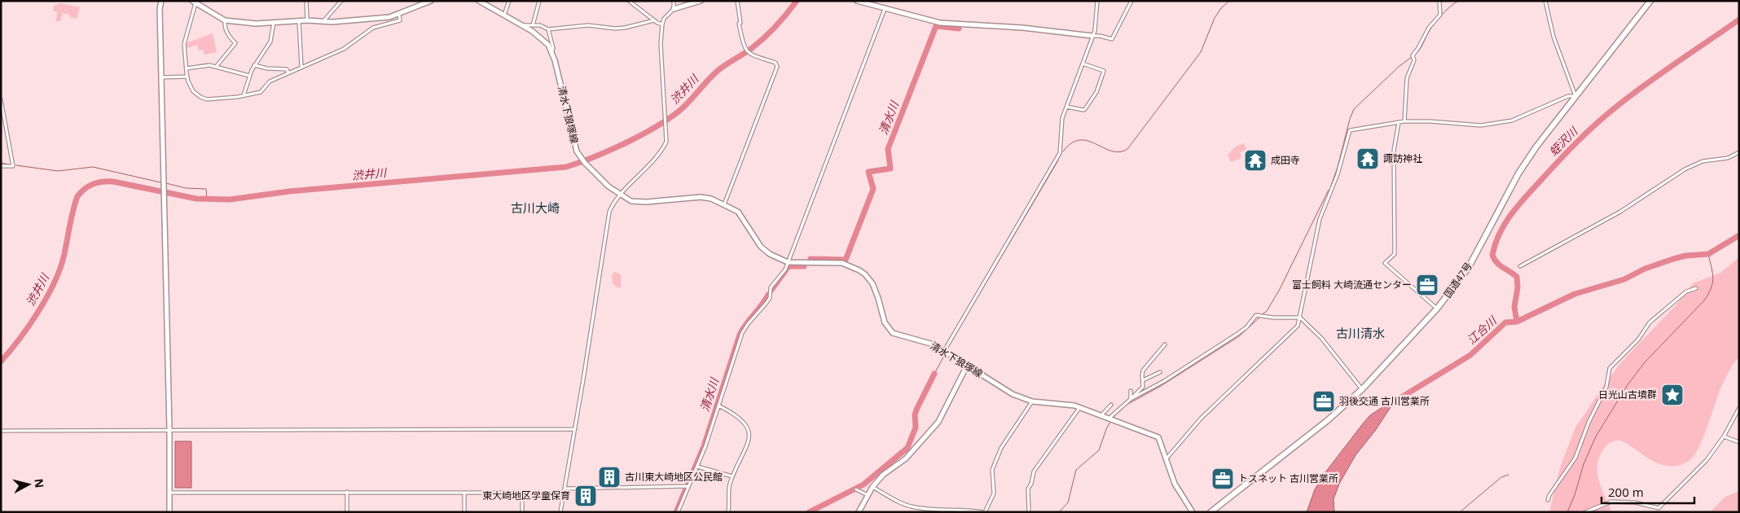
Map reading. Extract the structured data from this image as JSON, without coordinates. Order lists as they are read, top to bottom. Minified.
{"streets":{"highway":["国道47号"],"main road":["清水下狼塚線"]},"districts":["古川大崎","古川清水"],"water":["渋井川","清水川","蛭沢川","江合川"],"places":{"temple":["諏訪神社","成田寺"],"office":["富士飼料 大崎流通センター","羽後交通 古川営業所","トスネット 古川営業所"],"place":["日光山古墳群"],"building":["古川東大崎地区公民館","東大崎地区学童保育"]},"scale_bar":"200 m","north":"right"}
